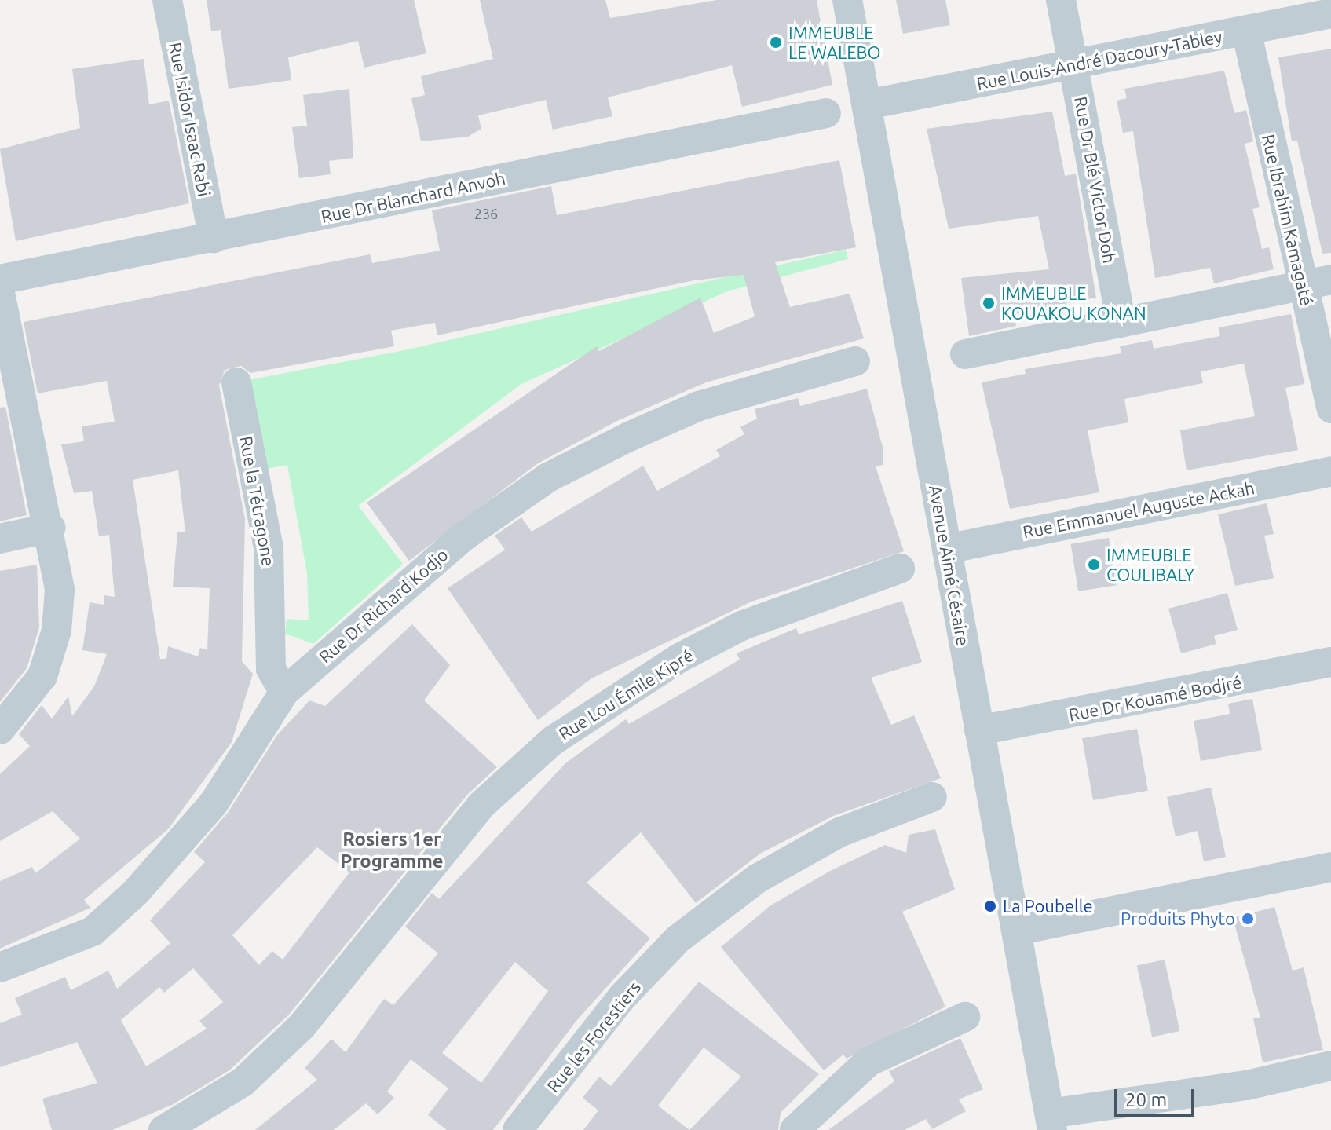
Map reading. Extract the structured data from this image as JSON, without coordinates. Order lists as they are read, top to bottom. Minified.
{"streets":{"street":["Rue Louis-André Dacoury-Tabley","Rue Isidor Isaac Rabi","Rue Dr Blé Victor Doh","Rue Dr Blanchard Anvoh","Rue Ibrahim Kamagaté","Rue la Tétragone","Rue Emmanuel Auguste Ackah","Avenue Aimé Césaire","Rue Dr Richard Kodjo","Rue Lou Émile Kipré","Rue Dr Kouamé Bodjré","Rue les Forestiers"]},"crossings":[["Rue Louis-André Dacoury-Tabley","Rue Dr Blé Victor Doh"],["Rue Louis-André Dacoury-Tabley","Rue Ibrahim Kamagaté"],["Rue Louis-André Dacoury-Tabley","Avenue Aimé Césaire"],["Rue Isidor Isaac Rabi","Rue Dr Blanchard Anvoh"],["Rue la Tétragone","Rue Dr Richard Kodjo"],["Rue Emmanuel Auguste Ackah","Avenue Aimé Césaire"],["Avenue Aimé Césaire","Rue Dr Kouamé Bodjré"]],"districts":["Rosiers 1er Programme"],"places":["IMMEUBLE LE WALEBO","IMMEUBLE KOUAKOU KONAN","IMMEUBLE COULIBALY","La Poubelle","Produits Phyto"],"house_numbers":["236"],"scale_bar":"20 m"}
